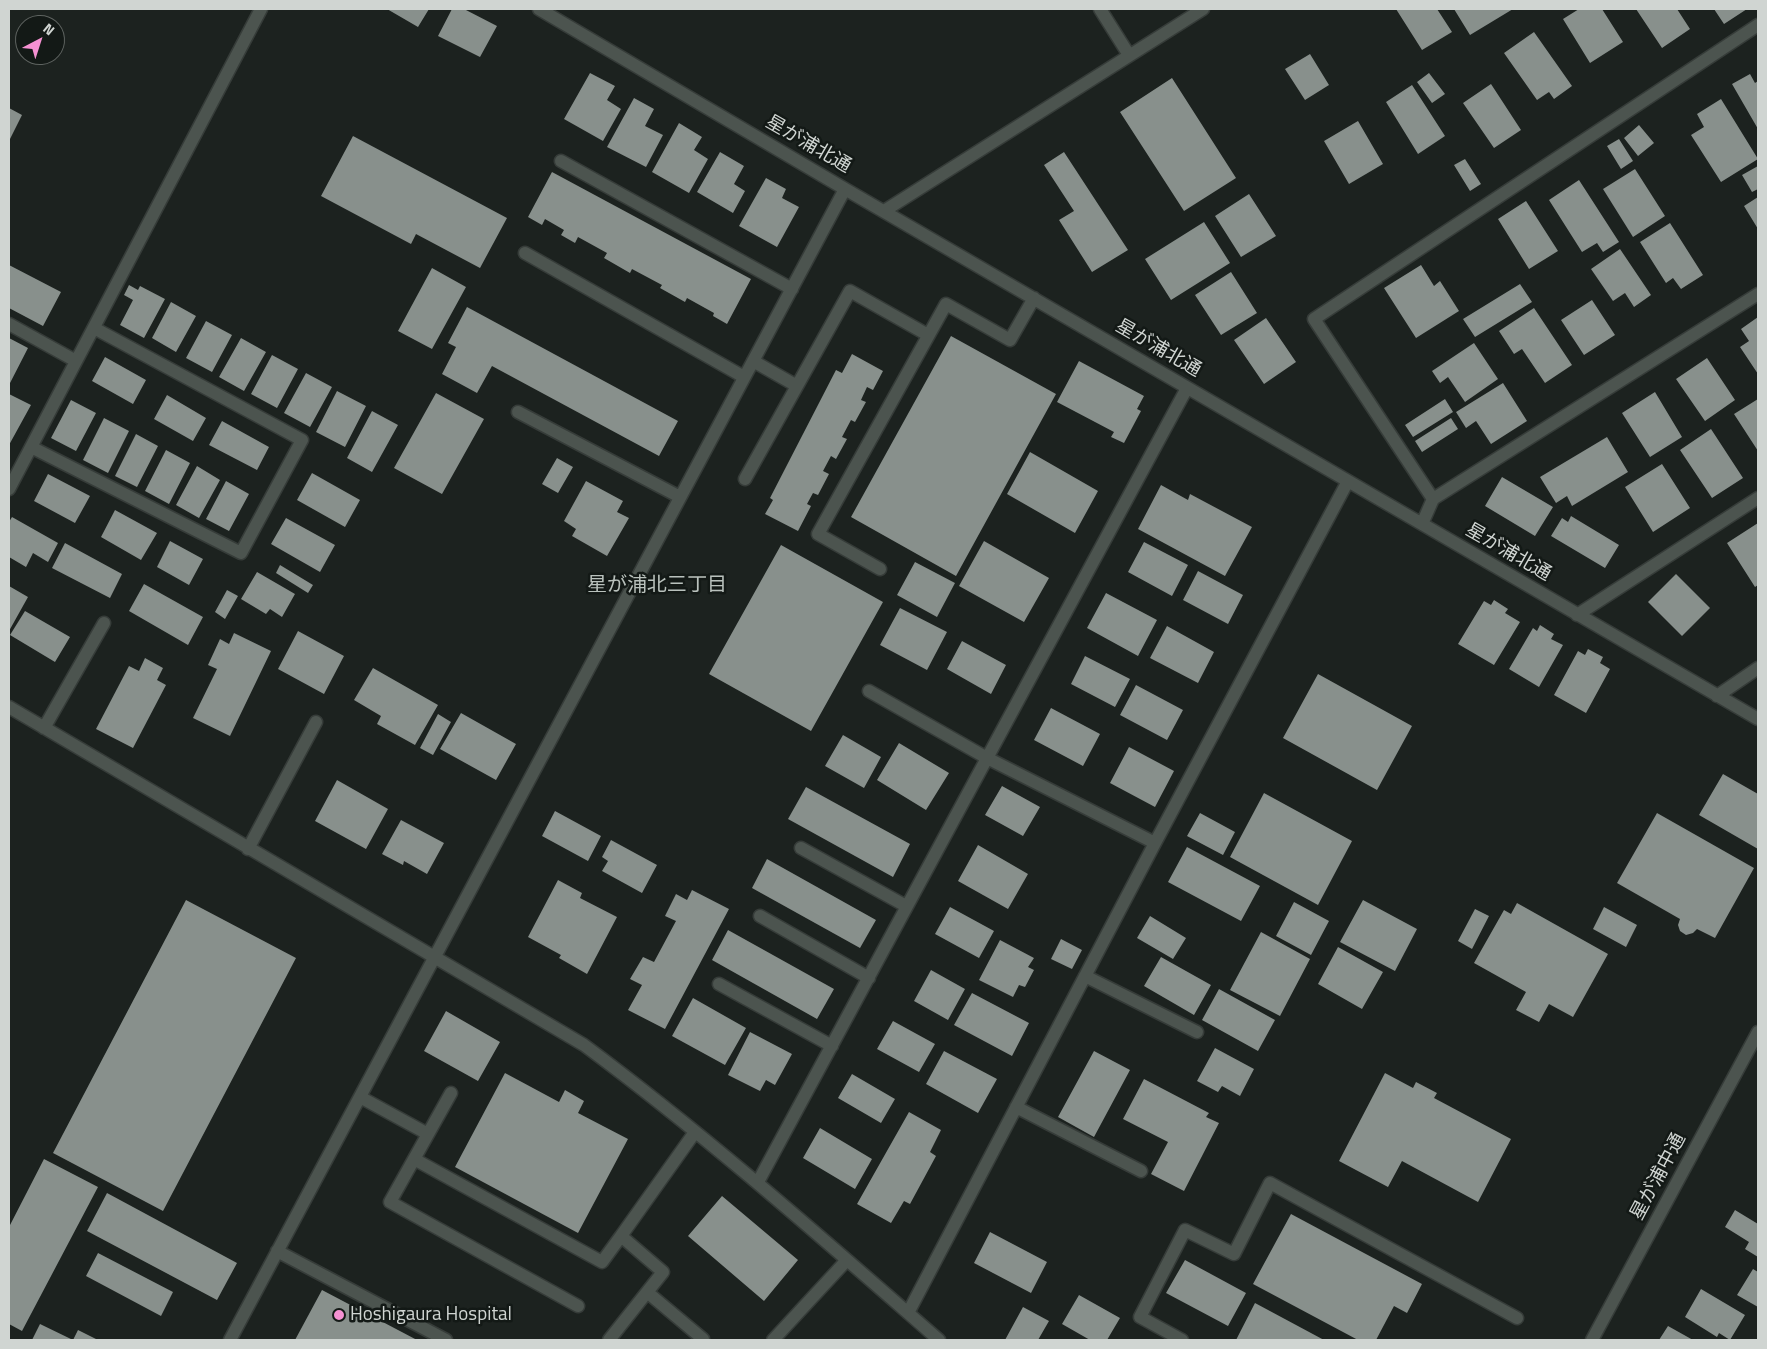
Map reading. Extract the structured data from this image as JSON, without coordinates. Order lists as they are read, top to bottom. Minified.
{"streets":{"street":["星が浦北通","星が浦中通"]},"districts":["星が浦北三丁目"],"places":["Hoshigaura Hospital"],"north":"top right"}
